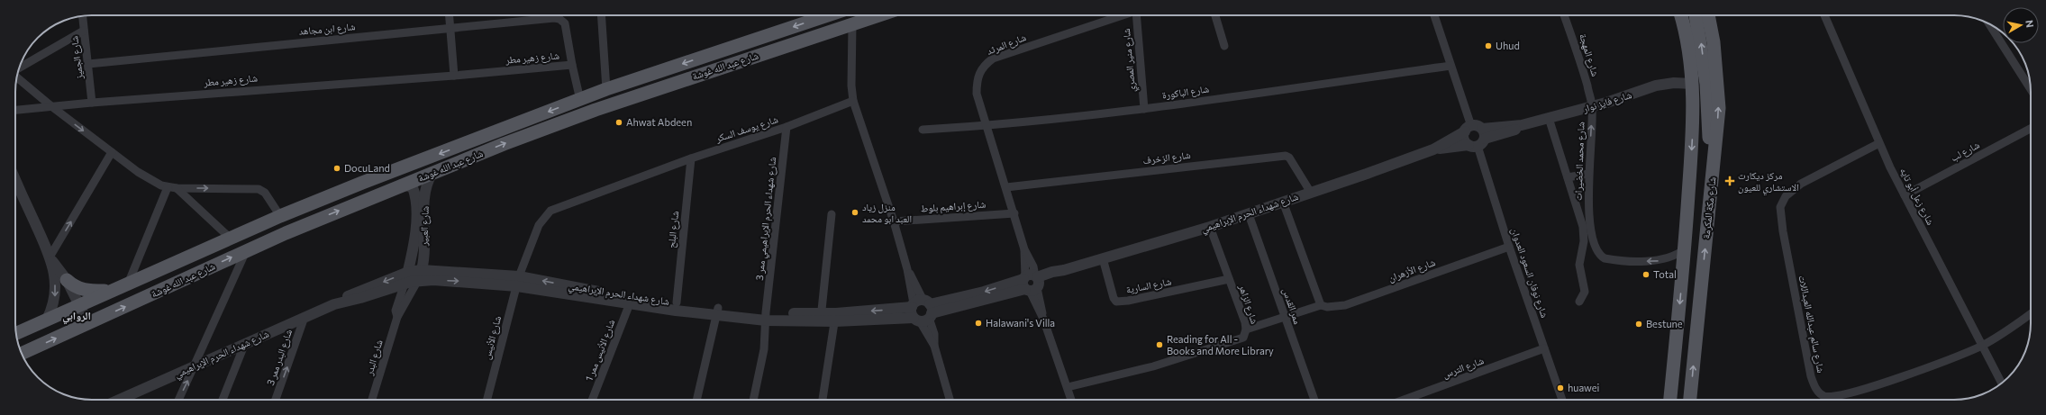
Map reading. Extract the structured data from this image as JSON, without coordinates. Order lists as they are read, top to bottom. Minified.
{"streets":{"main road":["شارع عبد الله غوشة","شارع مكة المكرمة"],"street":["شارع ابن مجاهد","شارع المرثد","شارع المهجة","شارع الجميز","شارع زهير مطر","شارع منير المصري","شارع الباكورة","شارع فايز نوار","شارع يوسف السكر","شارع لب","شارع الزخرف","شارع محمد الخضيرات","شارع زعل أبو تايه","شارع إبراهيم بلوط","شارع شهداء الحرم الإبراهيمي","شارع شهداء الحرم الإبراهيمي ممر 3","شارع العبير","شارع البلح","شارع الأزهران","شارع نوفان السعود العدوان","شارع السارية","شارع الزاهر","ممر القدس","شارع سالم عبدالله العبداللات","شارع الأنيس","شارع الأنيس ممر 1","شارع البدر ممر 3","شارع البدر","شارع الترس"]},"crossings":[["شارع ابن مجاهد","شارع الجميز"],["شارع ابن مجاهد","شارع زهير مطر"],["شارع المرثد","شارع الباكورة"],["شارع المرثد","شارع الزخرف"],["شارع المرثد","شارع إبراهيم بلوط"],["شارع المرثد","شارع شهداء الحرم الإبراهيمي"],["شارع المرثد","شارع الزاهر"],["شارع المهجة","شارع فايز نوار"],["شارع المهجة","شارع محمد الخضيرات"],["شارع الجميز","شارع زهير مطر"],["شارع منير المصري","شارع الباكورة"],["شارع عبد الله غوشة","شارع العبير"],["شارع فايز نوار","شارع محمد الخضيرات"],["شارع فايز نوار","شارع مكة المكرمة"],["شارع فايز نوار","شارع شهداء الحرم الإبراهيمي"],["شارع فايز نوار","شارع نوفان السعود العدوان"],["شارع يوسف السكر","شارع شهداء الحرم الإبراهيمي"],["شارع يوسف السكر","شارع شهداء الحرم الإبراهيمي ممر 3"],["شارع يوسف السكر","شارع البلح"],["شارع يوسف السكر","شارع الأنيس"],["شارع لب","شارع زعل أبو تايه"],["شارع الزخرف","شارع شهداء الحرم الإبراهيمي"],["شارع محمد الخضيرات","شارع مكة المكرمة"],["شارع زعل أبو تايه","شارع سالم عبدالله العبداللات"],["شارع شهداء الحرم الإبراهيمي","شارع شهداء الحرم الإبراهيمي ممر 3"],["شارع شهداء الحرم الإبراهيمي","شارع العبير"],["شارع شهداء الحرم الإبراهيمي","شارع البلح"],["شارع شهداء الحرم الإبراهيمي","شارع نوفان السعود العدوان"],["شارع شهداء الحرم الإبراهيمي","شارع السارية"],["شارع شهداء الحرم الإبراهيمي","شارع الزاهر"],["شارع شهداء الحرم الإبراهيمي","ممر القدس"],["شارع شهداء الحرم الإبراهيمي","شارع الأنيس"],["شارع شهداء الحرم الإبراهيمي","شارع الأنيس ممر 1"],["شارع شهداء الحرم الإبراهيمي","شارع البدر ممر 3"],["شارع شهداء الحرم الإبراهيمي","شارع البدر"],["شارع العبير","شارع البدر"],["شارع الأزهران","شارع نوفان السعود العدوان"],["شارع الأزهران","شارع الزاهر"],["شارع الأزهران","ممر القدس"],["شارع نوفان السعود العدوان","شارع الترس"],["شارع السارية","شارع الزاهر"]],"districts":["الروابي"],"places":{"other":["Uhud","Ahwat Abdeen","DocuLand","منزل زياد العبد ابو محمد","Total","Halawani's Villa","Bestune","Reading for All - Books and More Library","huawei"],"health":["مركز ديكارت الاستشاري للعيون"]},"north":"right"}
